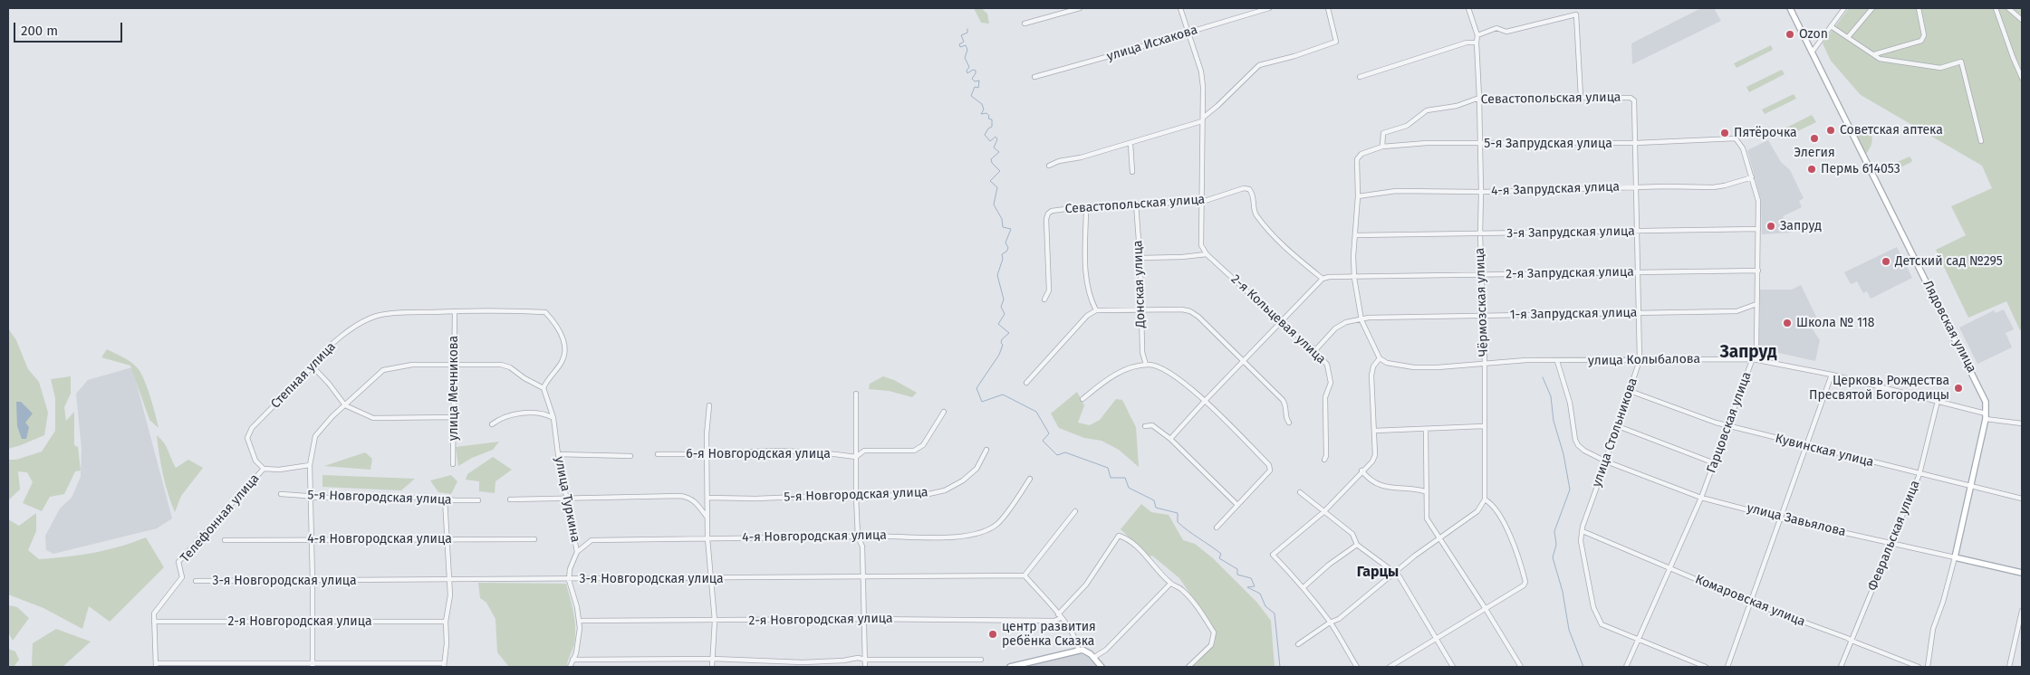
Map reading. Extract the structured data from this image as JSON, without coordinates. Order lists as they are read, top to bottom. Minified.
{"streets":{"main road":["Лядовская улица","улица Завьялова"],"street":["улица Исхакова","Севастопольская улица","5-я Запрудская улица","4-я Запрудская улица","3-я Запрудская улица","2-я Запрудская улица","Донская улица","Чёрмозская улица","1-я Запрудская улица","2-я Кольцевая улица","улица Колыбалова","Степная улица","улица Мечникова","Гарцовская улица","улица Стольникова","Кувинская улица","6-я Новгородская улица","5-я Новгородская улица","улица Туркина","Телефонная улица","Февральская улица","4-я Новгородская улица","3-я Новгородская улица","Комаровская улица","2-я Новгородская улица"]},"crossings":[["Севастопольская улица","5-я Запрудская улица"],["Севастопольская улица","2-я Запрудская улица"],["Севастопольская улица","Донская улица"],["Севастопольская улица","Чёрмозская улица"],["Севастопольская улица","улица Стольникова"],["5-я Запрудская улица","4-я Запрудская улица"],["5-я Запрудская улица","Чёрмозская улица"],["5-я Запрудская улица","Гарцовская улица"],["5-я Запрудская улица","улица Стольникова"],["4-я Запрудская улица","Чёрмозская улица"],["4-я Запрудская улица","Гарцовская улица"],["4-я Запрудская улица","улица Стольникова"],["3-я Запрудская улица","Чёрмозская улица"],["3-я Запрудская улица","Гарцовская улица"],["3-я Запрудская улица","улица Стольникова"],["2-я Запрудская улица","Чёрмозская улица"],["2-я Запрудская улица","Гарцовская улица"],["2-я Запрудская улица","улица Стольникова"],["Чёрмозская улица","1-я Запрудская улица"],["Чёрмозская улица","улица Колыбалова"],["1-я Запрудская улица","2-я Кольцевая улица"],["1-я Запрудская улица","Гарцовская улица"],["1-я Запрудская улица","улица Стольникова"],["Лядовская улица","улица Колыбалова"],["Лядовская улица","Кувинская улица"],["Лядовская улица","улица Завьялова"],["улица Колыбалова","Гарцовская улица"],["улица Колыбалова","улица Стольникова"],["улица Колыбалова","улица Завьялова"],["улица Колыбалова","Февральская улица"],["Степная улица","улица Мечникова"],["Степная улица","улица Туркина"],["Степная улица","Телефонная улица"],["Гарцовская улица","улица Стольникова"],["Гарцовская улица","Кувинская улица"],["Гарцовская улица","улица Завьялова"],["Гарцовская улица","Комаровская улица"],["улица Стольникова","Кувинская улица"],["улица Стольникова","улица Завьялова"],["улица Стольникова","Комаровская улица"],["Кувинская улица","Февральская улица"],["улица Туркина","4-я Новгородская улица"],["улица Туркина","3-я Новгородская улица"],["Телефонная улица","2-я Новгородская улица"],["улица Завьялова","Февральская улица"],["Февральская улица","Комаровская улица"]],"districts":["Запруд","Гарцы"],"places":["Ozon","Советская аптека","Пятёрочка","Элегия","Пермь 614053","Запруд","Детский сад №295","Школа № 118","Церковь Рождества Пресвятой Богородицы","центр развития ребёнка Сказка"],"scale_bar":"200 m"}
